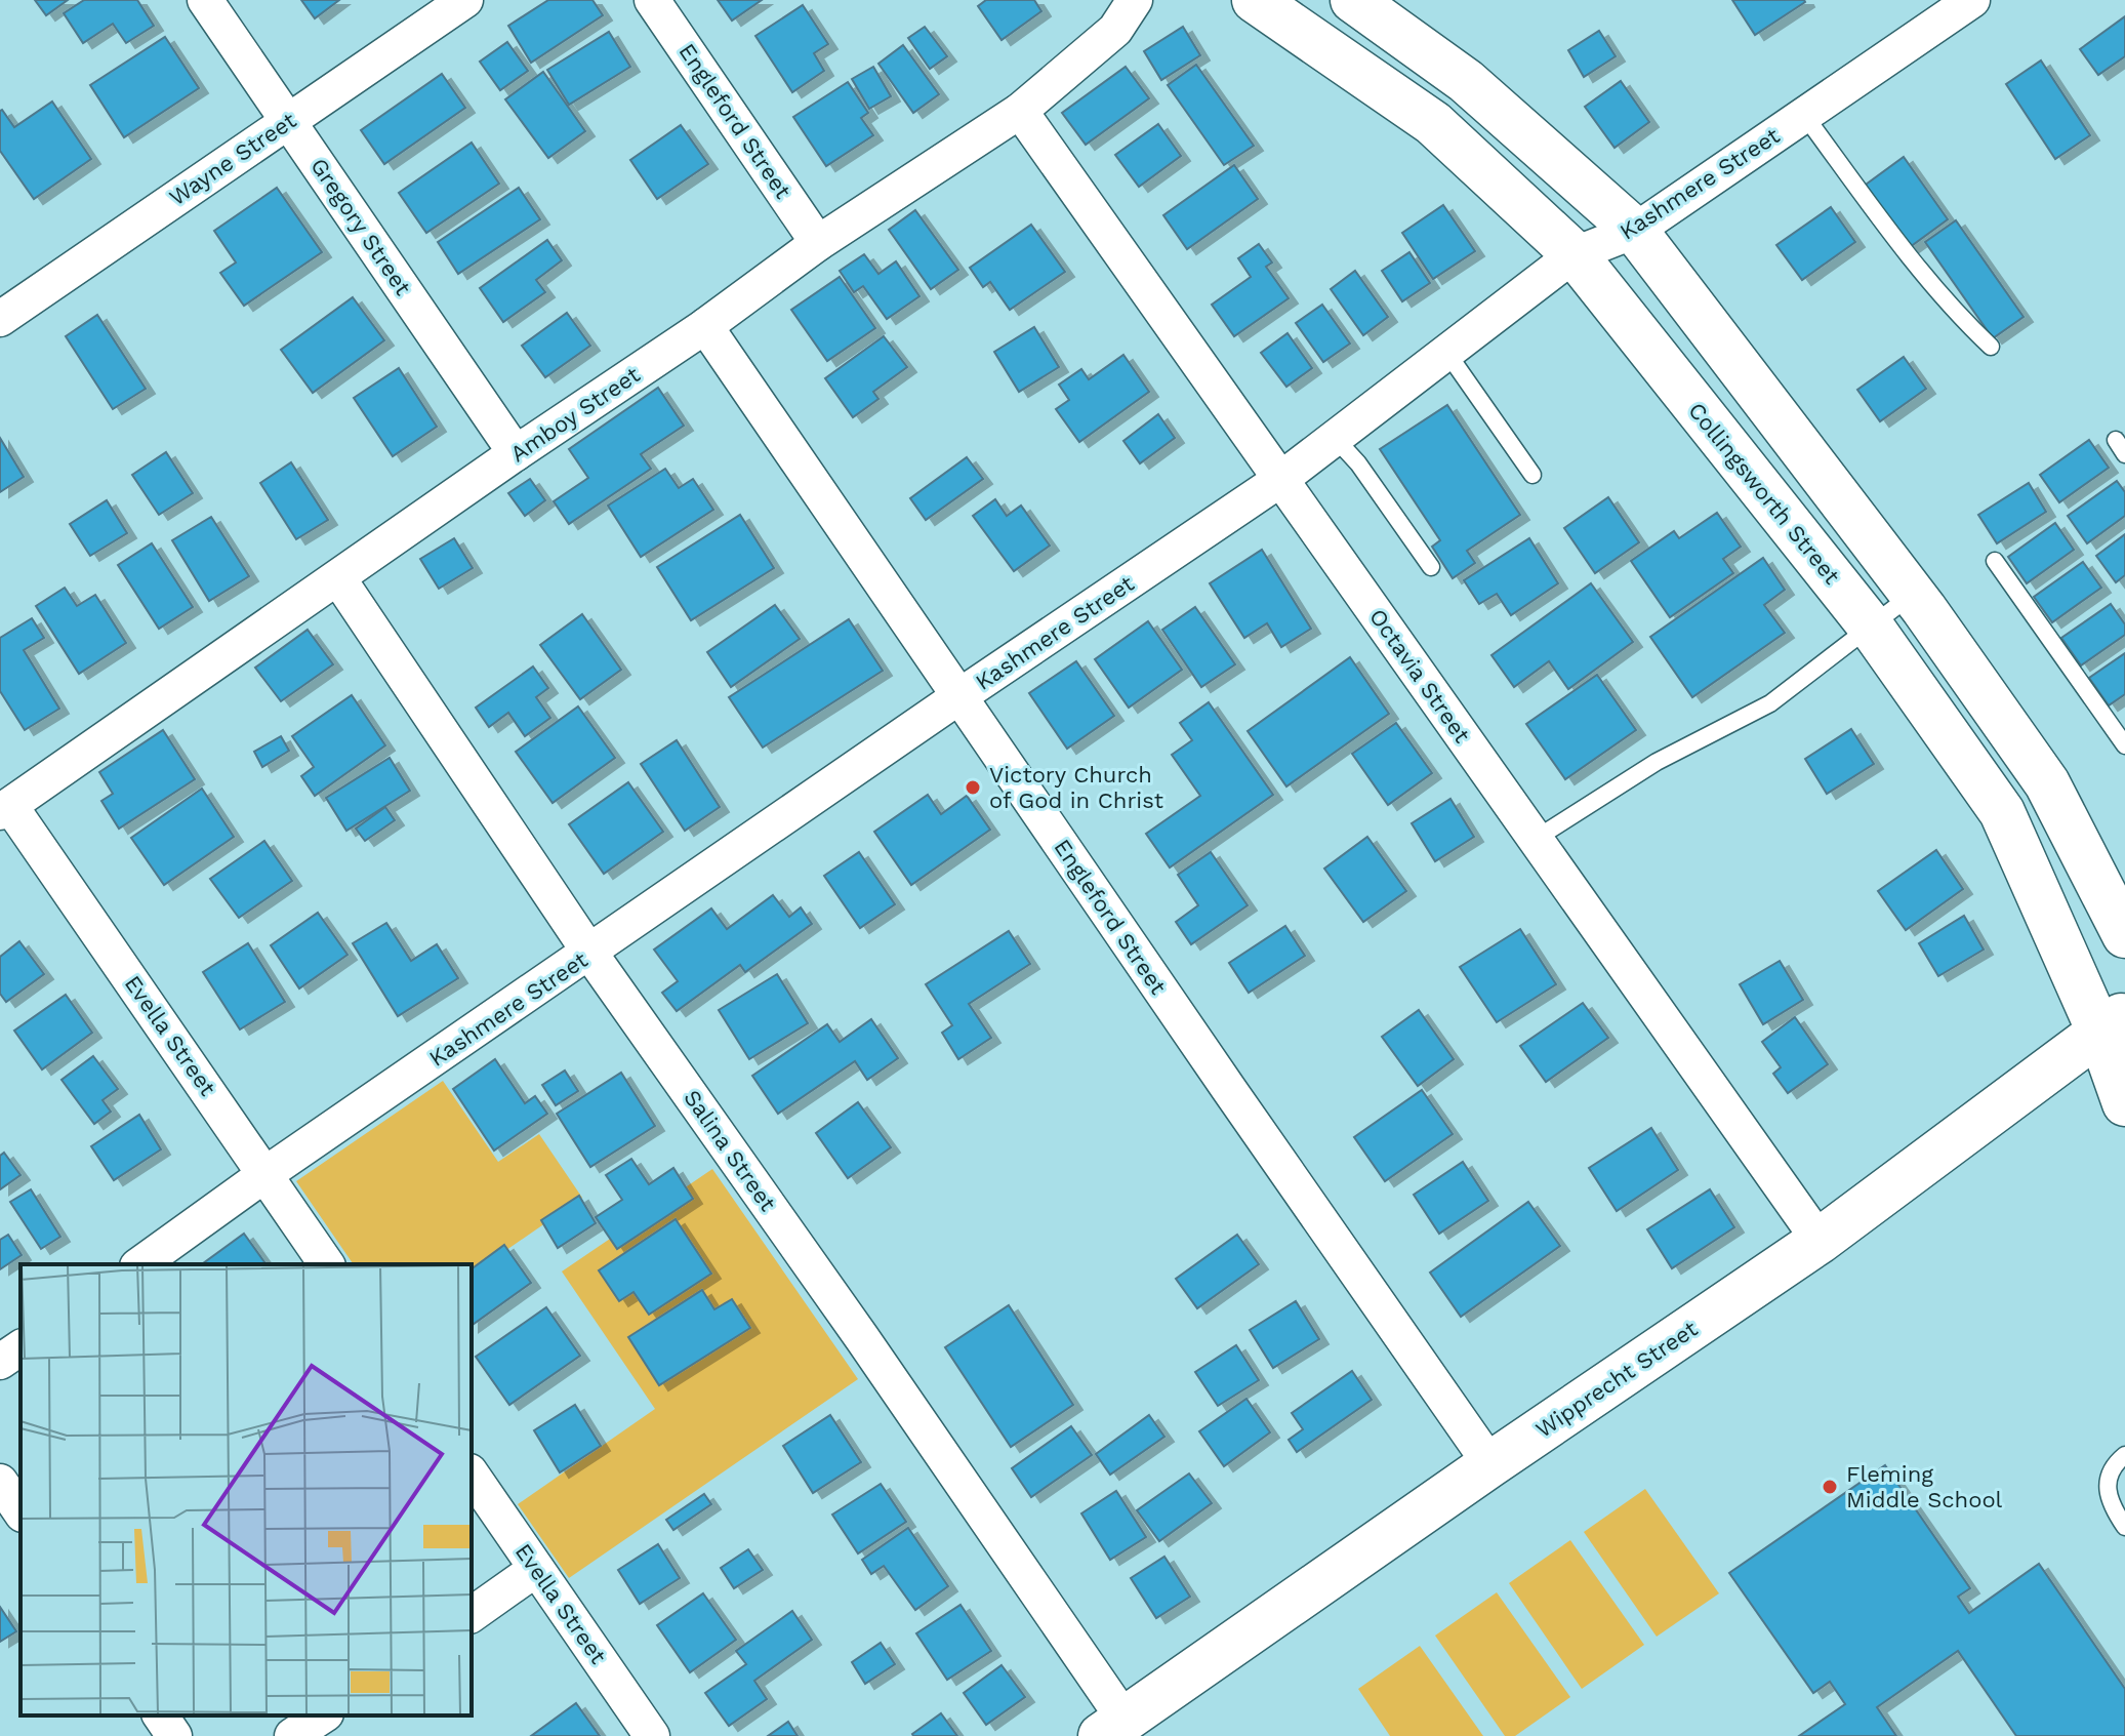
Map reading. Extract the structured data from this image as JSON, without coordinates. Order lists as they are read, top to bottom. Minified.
{"streets":{"main road":["Collingsworth Street","Wipprecht Street"],"street":["Engleford Street","Wayne Street","Kashmere Street","Gregory Street","Amboy Street","Octavia Street","Evella Street","Salina Street"]},"crossings":[["Engleford Street","Kashmere Street"],["Engleford Street","Amboy Street"],["Engleford Street","Wipprecht Street"],["Wayne Street","Gregory Street"],["Kashmere Street","Collingsworth Street"],["Kashmere Street","Octavia Street"],["Kashmere Street","Evella Street"],["Kashmere Street","Salina Street"],["Gregory Street","Amboy Street"],["Amboy Street","Octavia Street"],["Amboy Street","Evella Street"],["Amboy Street","Salina Street"],["Collingsworth Street","Wipprecht Street"],["Octavia Street","Wipprecht Street"],["Salina Street","Wipprecht Street"]],"places":["Victory Church of God in Christ","Fleming Middle School"]}
